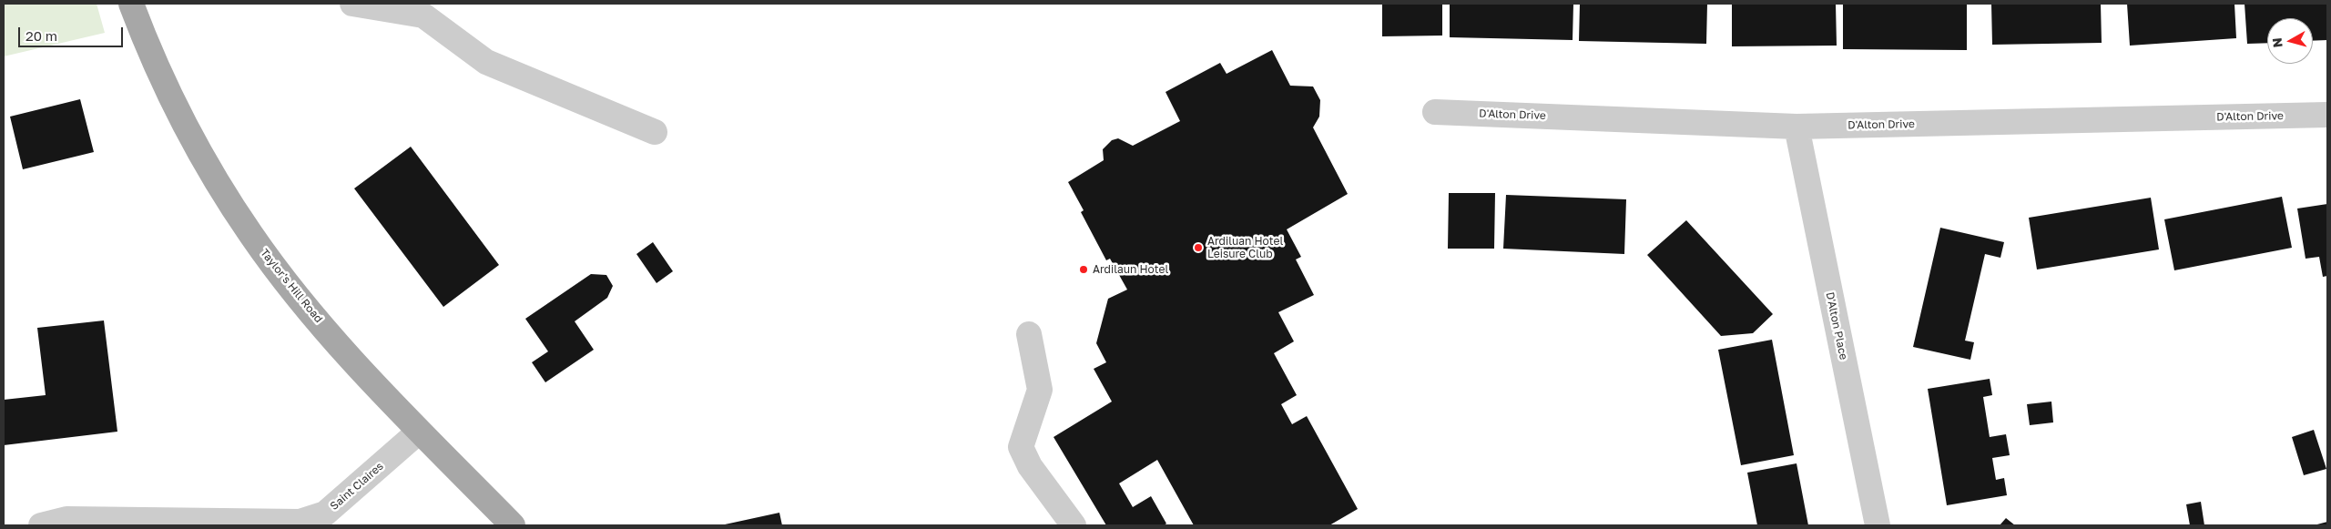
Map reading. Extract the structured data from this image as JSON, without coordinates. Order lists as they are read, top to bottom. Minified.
{"streets":{"main road":["Taylor's Hill Road"],"street":["D'Alton Drive","D'Alton Place","Saint Claires"]},"crossings":[["D'Alton Drive","D'Alton Place"],["Taylor's Hill Road","Saint Claires"]],"places":["Ardiluan Hotel Leisure Club","Ardilaun Hotel"],"scale_bar":"20 m","north":"left"}
